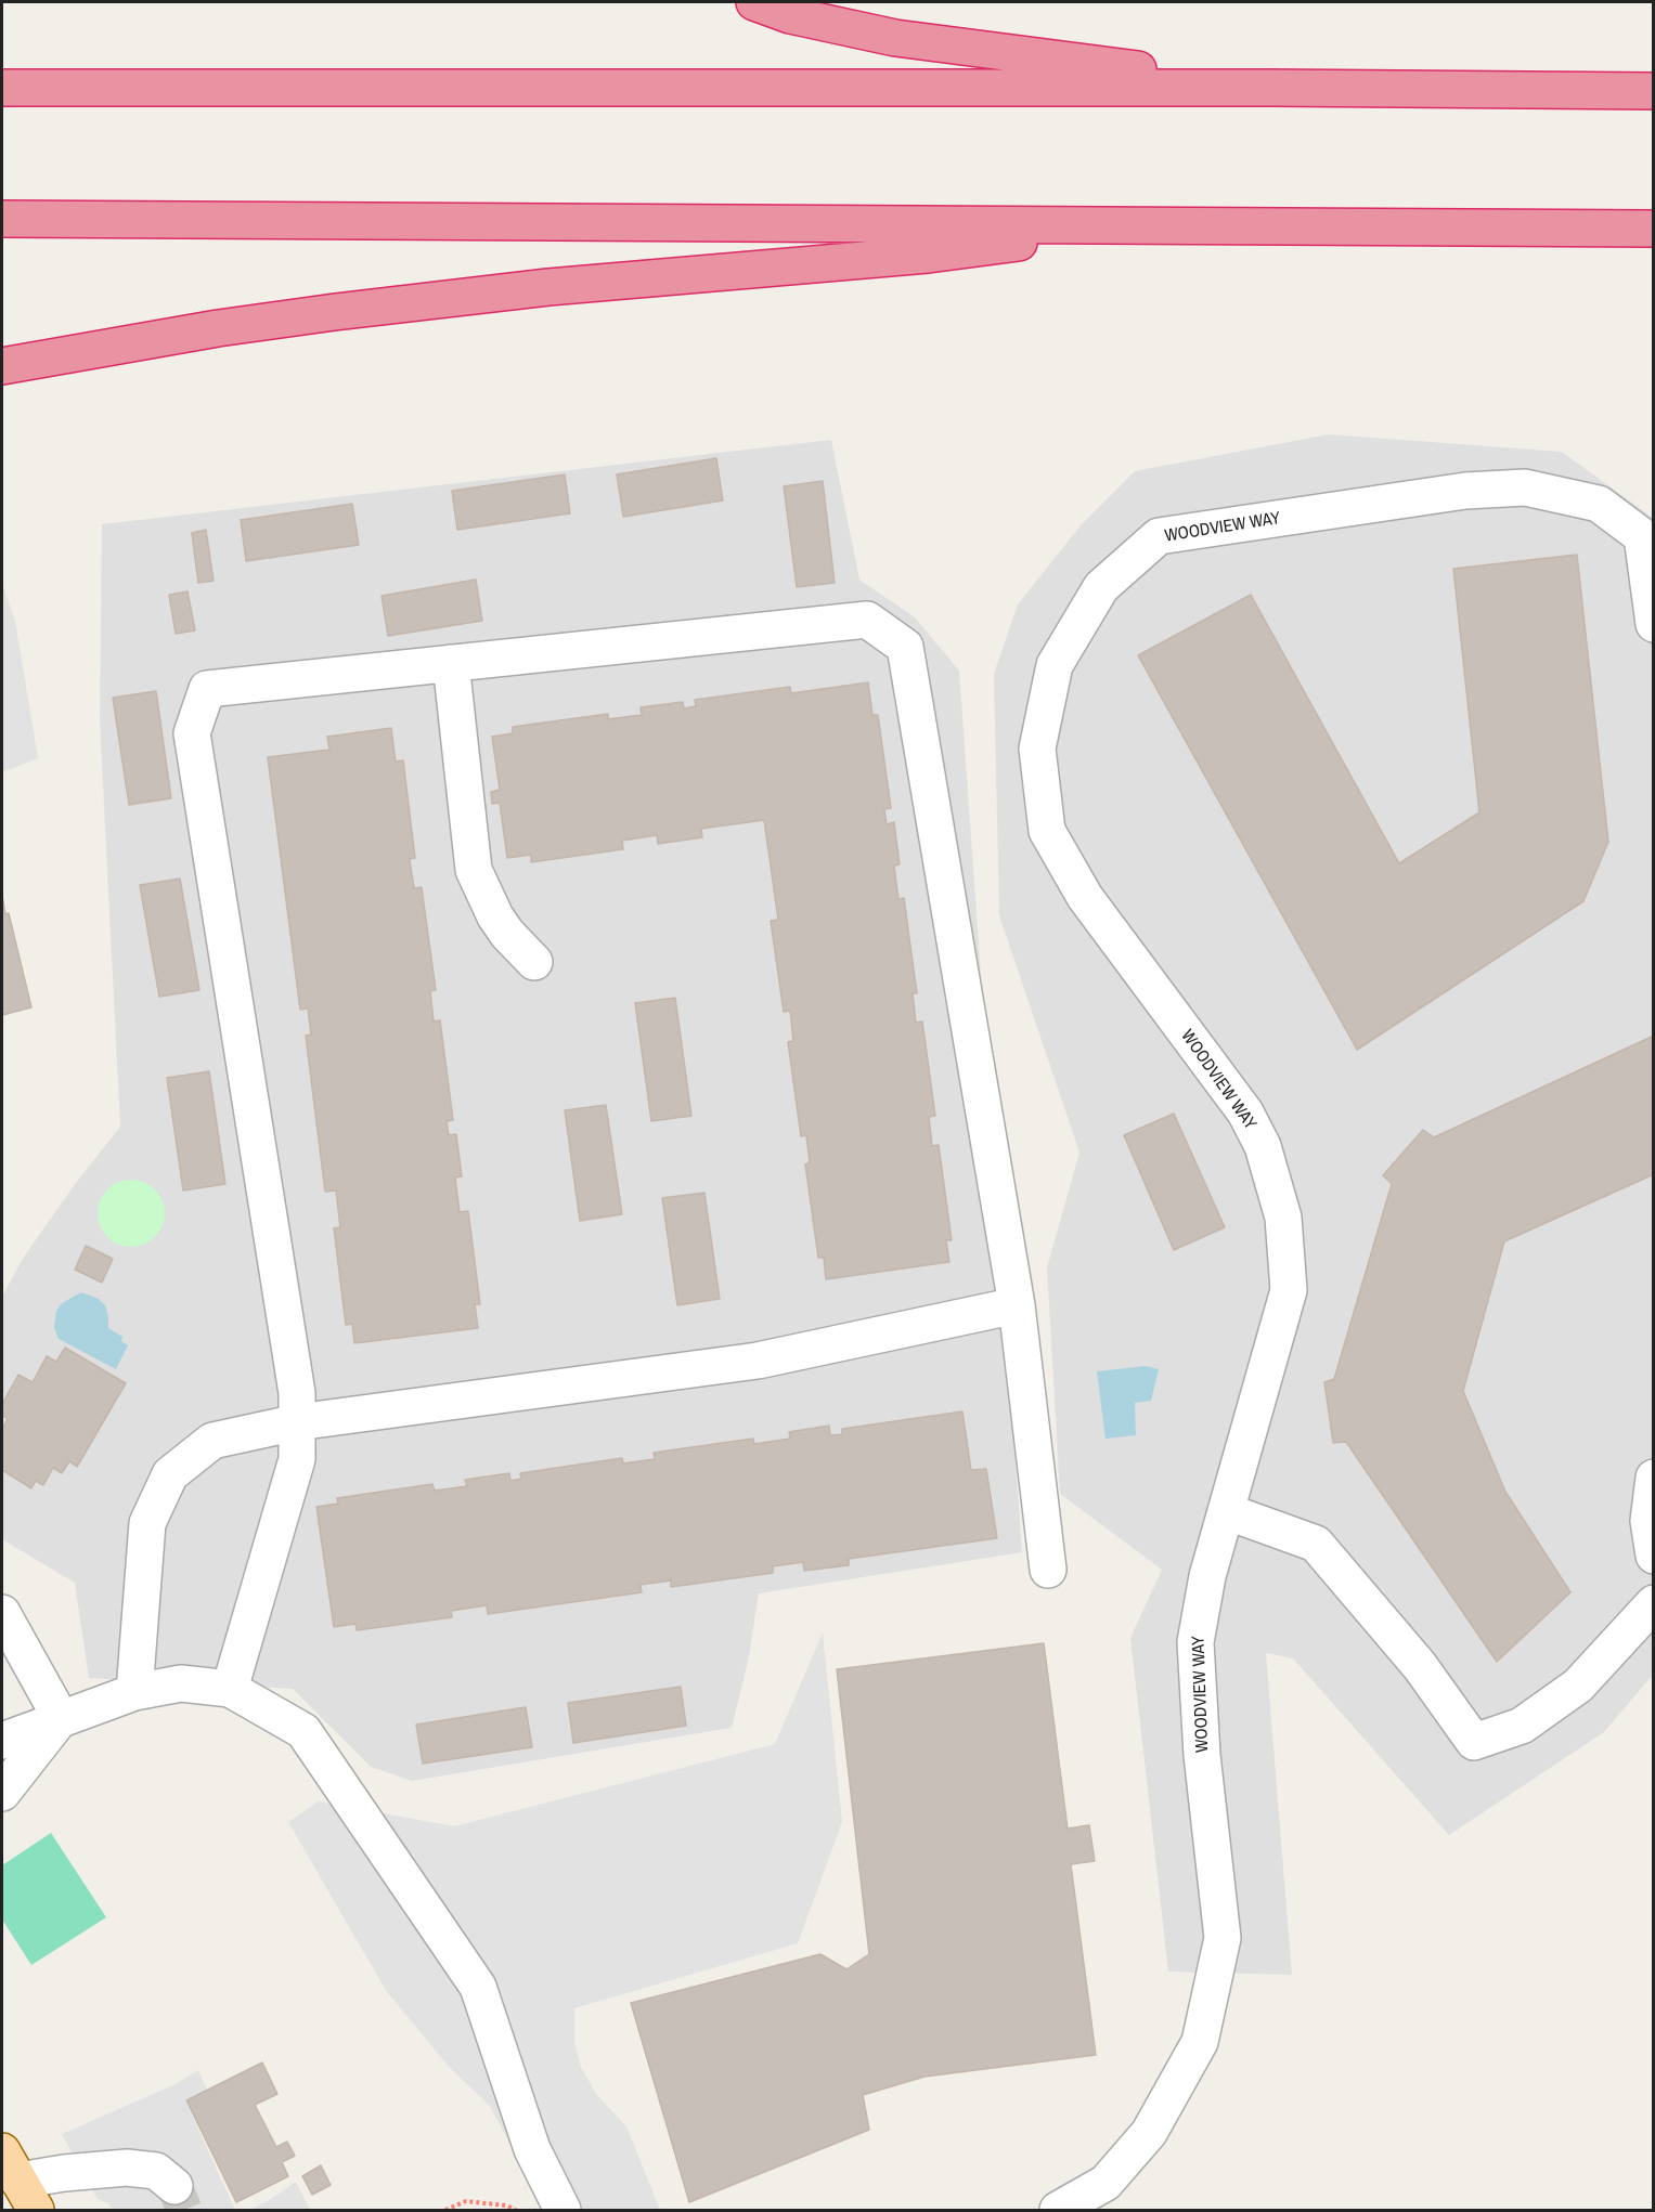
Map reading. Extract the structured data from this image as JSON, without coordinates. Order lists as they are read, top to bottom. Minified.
{"streets":{"lane":["WOODVIEW WAY"]}}
